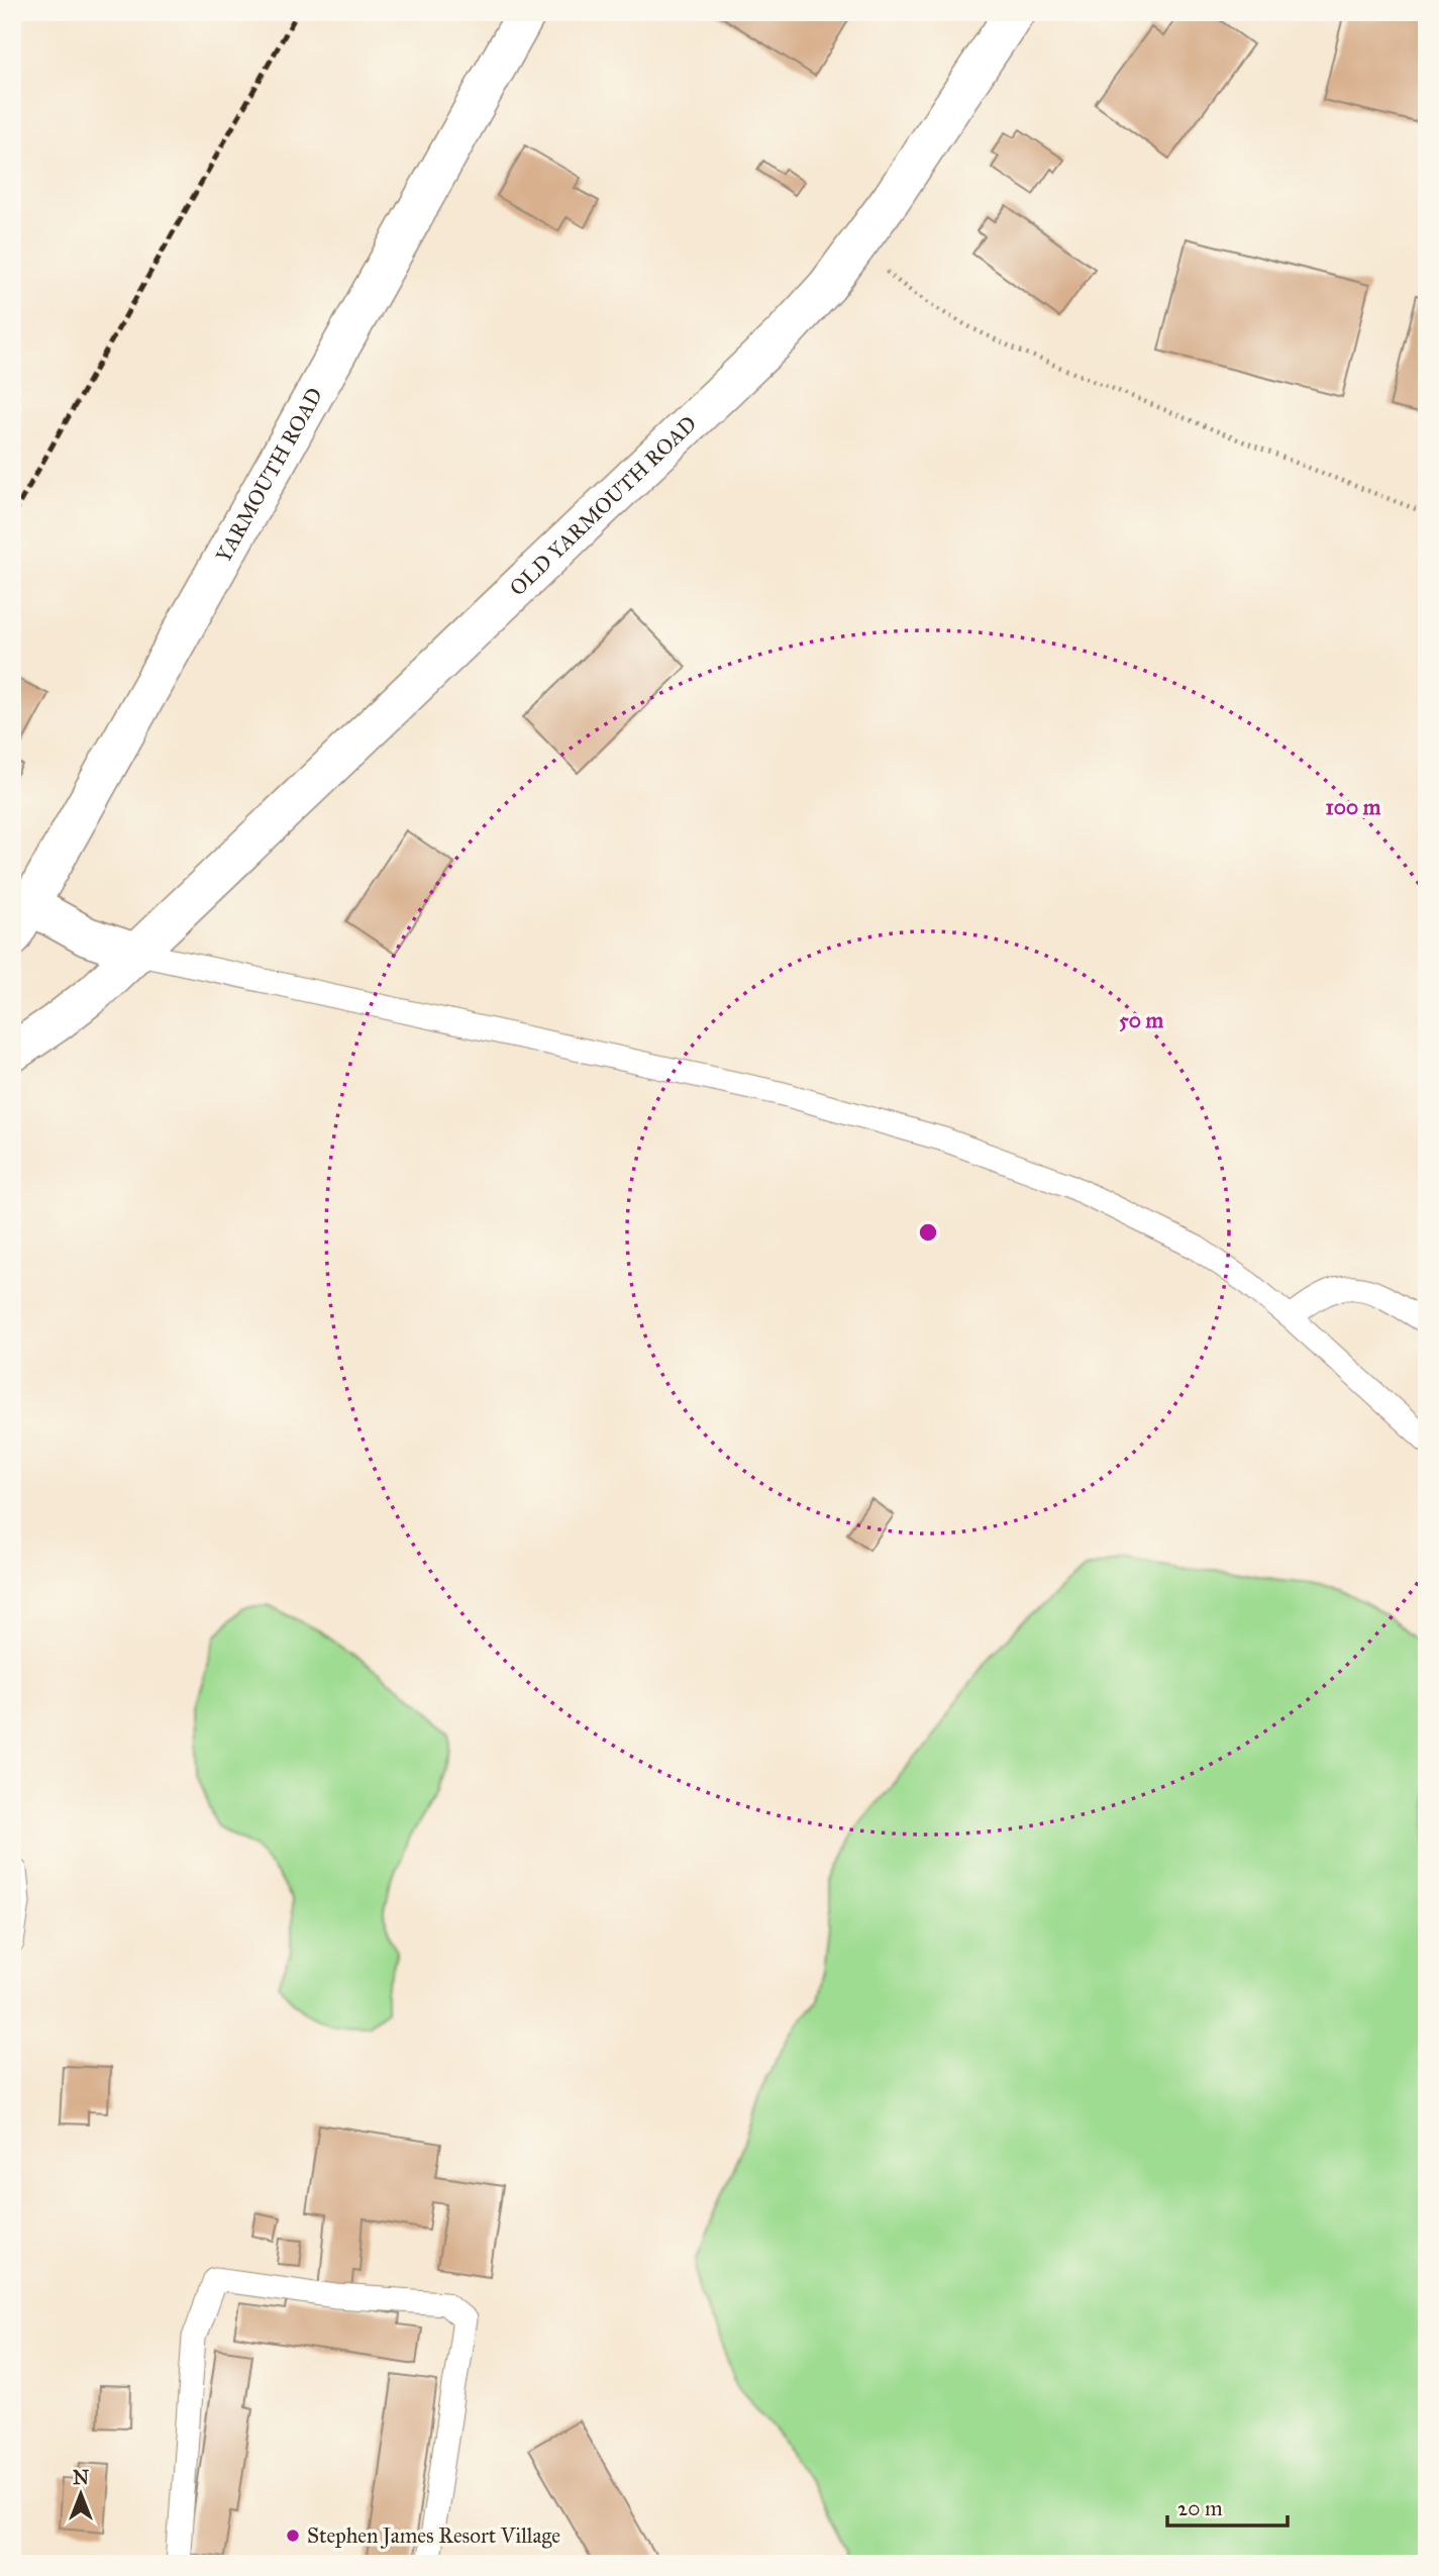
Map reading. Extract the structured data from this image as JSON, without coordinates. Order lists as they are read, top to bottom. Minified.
{"streets":{"street":["YARMOUTH ROAD","OLD YARMOUTH ROAD"]},"places":["Stephen James Resort Village"],"scale_bar":"20 m","north":"top","rings":["100 m","50 m"]}
